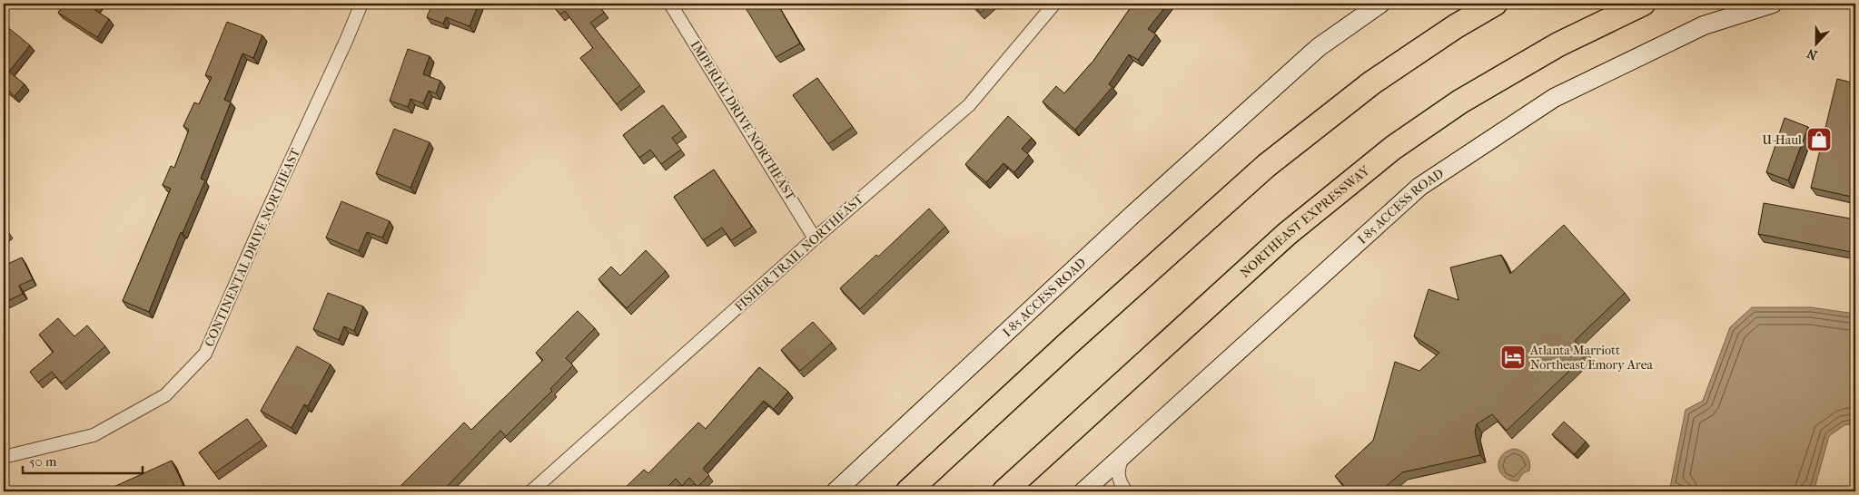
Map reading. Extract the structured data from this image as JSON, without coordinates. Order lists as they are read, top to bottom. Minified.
{"streets":{"highway":["NORTHEAST EXPRESSWAY"],"main road":["I-85 ACCESS ROAD"],"street":["IMPERIAL DRIVE NORTHEAST","CONTINENTAL DRIVE NORTHEAST","FISHER TRAIL NORTHEAST"]},"crossings":[["IMPERIAL DRIVE NORTHEAST","FISHER TRAIL NORTHEAST"]],"places":{"shop":["U-Haul"],"hotel":["Atlanta Marriott Northeast/Emory Area"]},"scale_bar":"50 m","north":"bottom"}
